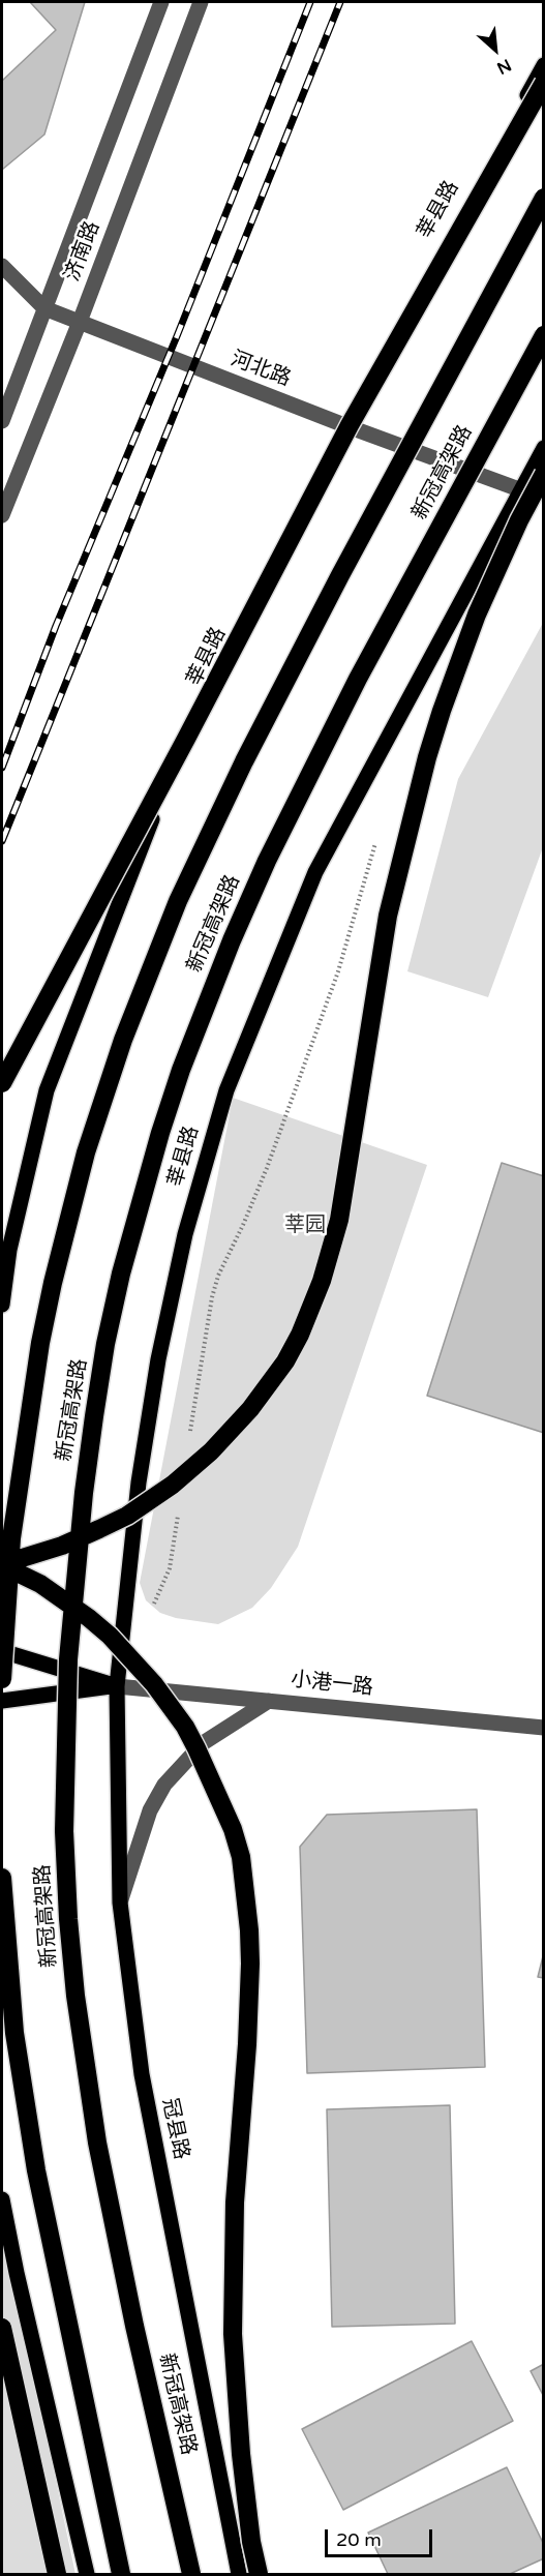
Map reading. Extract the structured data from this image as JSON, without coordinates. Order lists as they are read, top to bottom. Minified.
{"streets":{"highway":["新冠高架路"],"main road":["莘县路","冠县路"],"street":["济南路","河北路","小港一路"]},"crossings":[["莘县路","河北路"],["莘县路","小港一路"],["莘县路","冠县路"],["济南路","河北路"],["小港一路","冠县路"]],"parks":["莘园"],"scale_bar":"20 m","north":"bottom right"}
